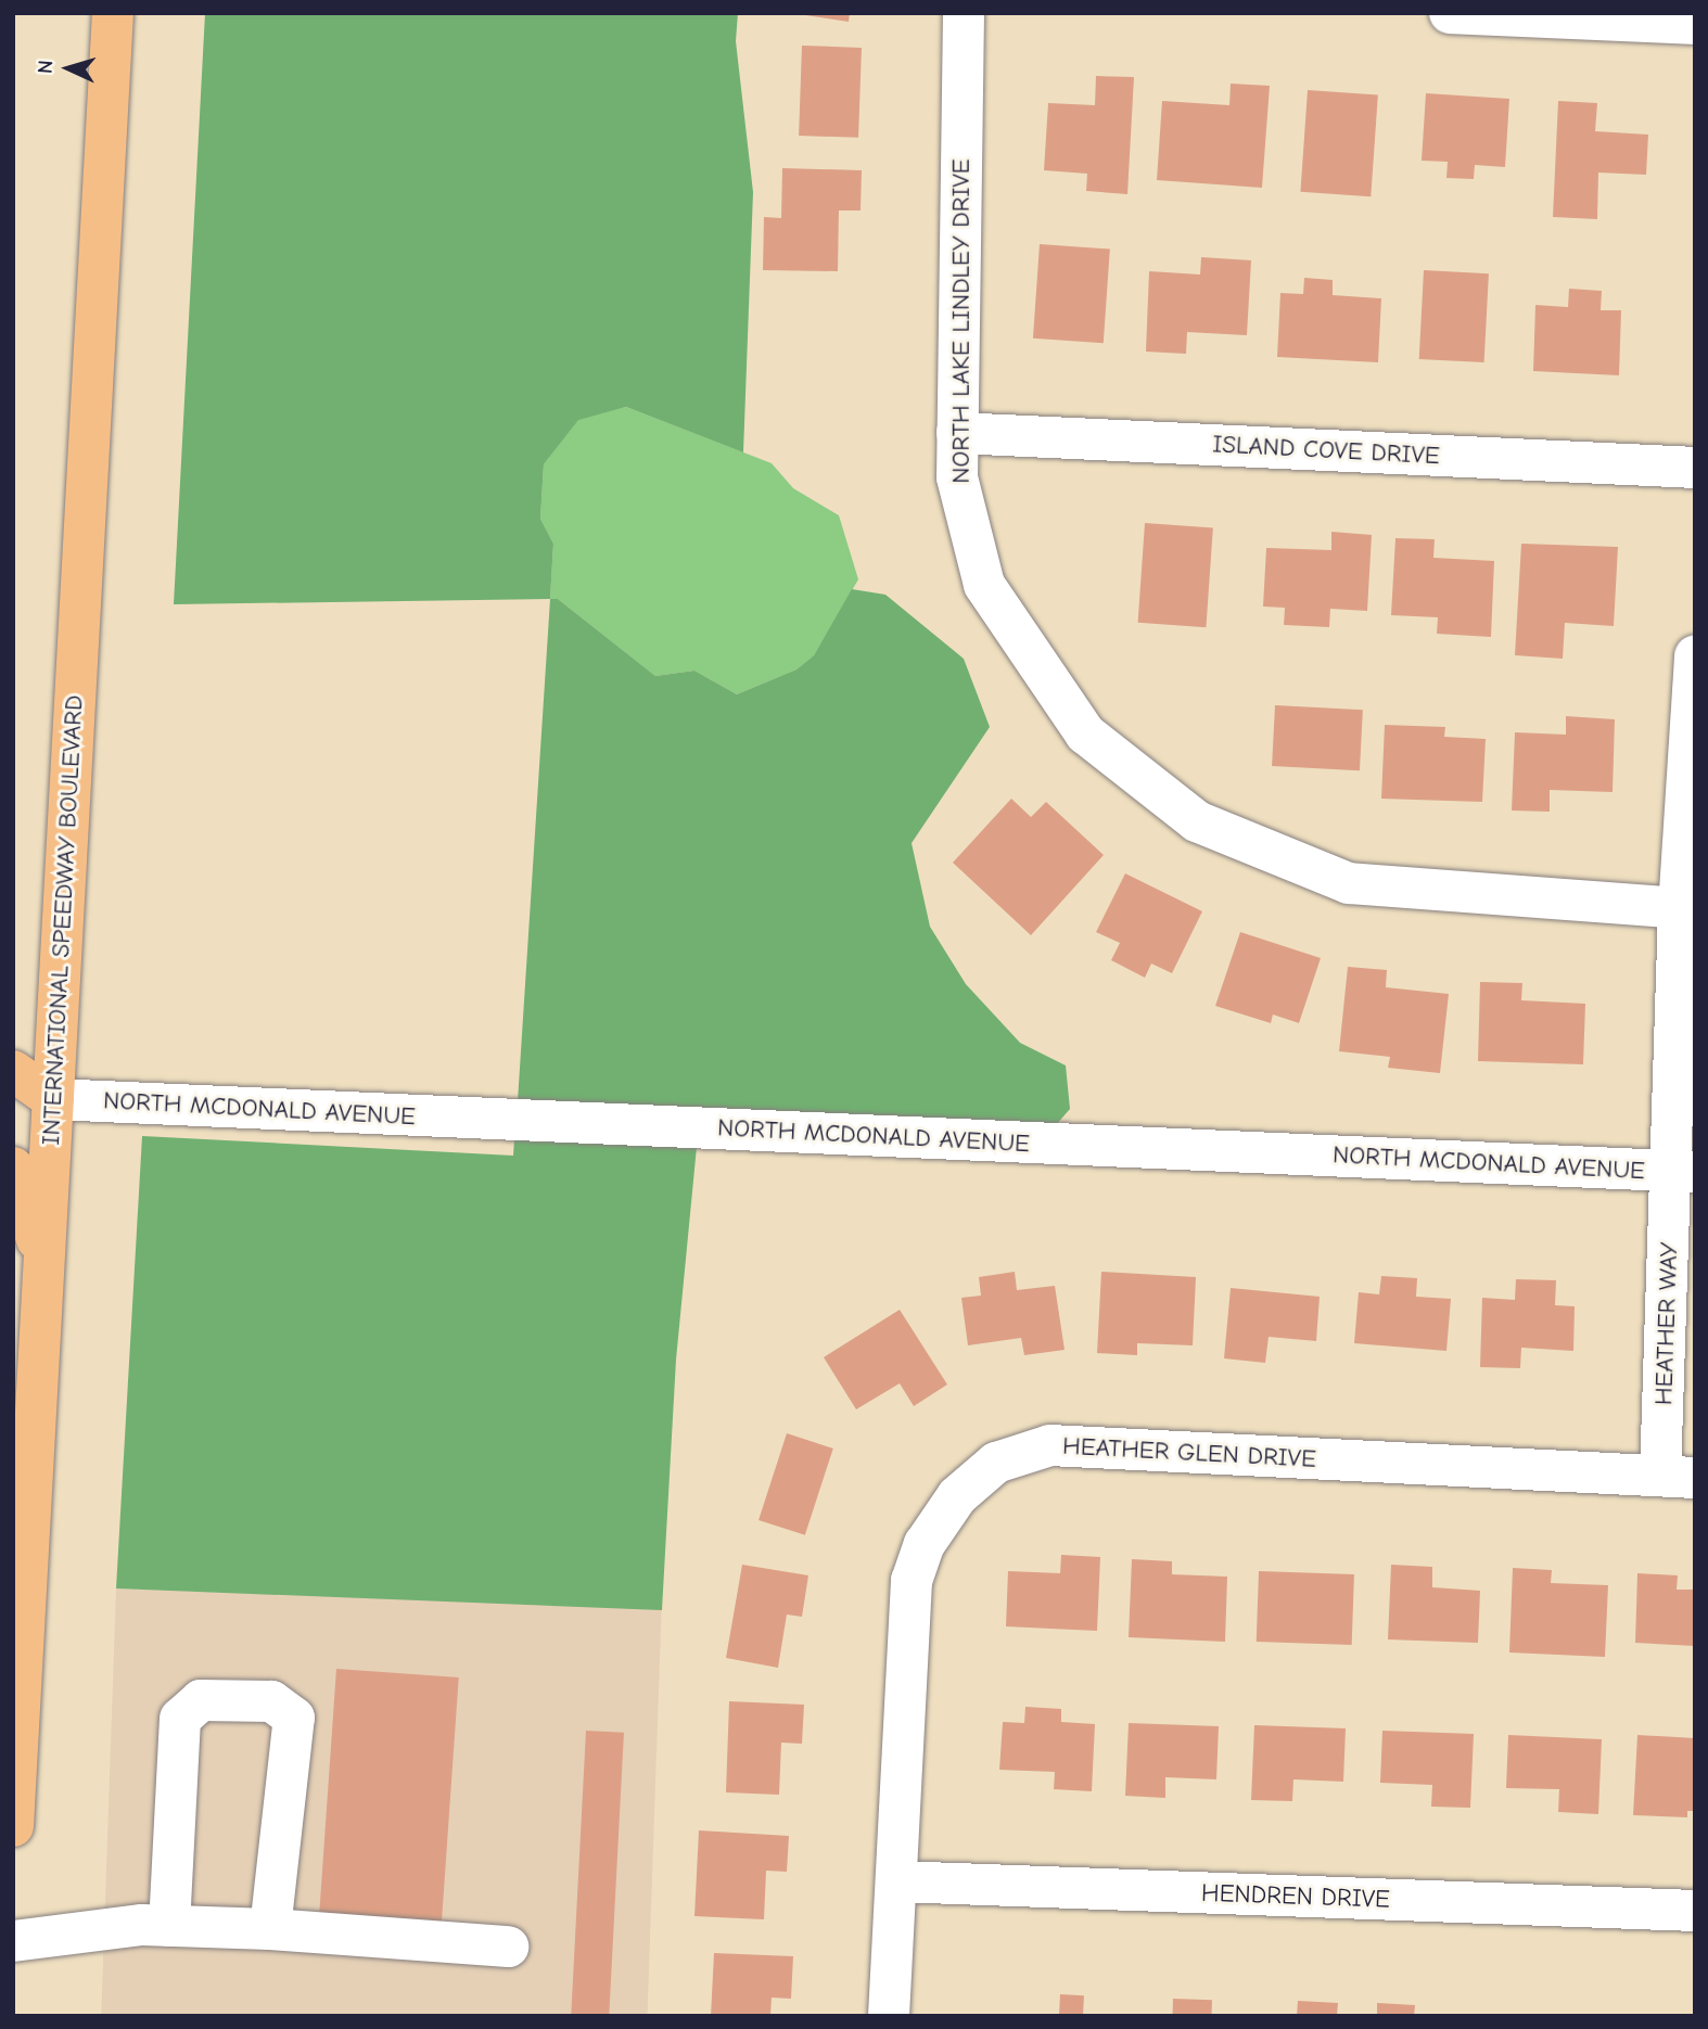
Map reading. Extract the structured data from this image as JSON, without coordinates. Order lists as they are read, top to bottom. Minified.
{"streets":{"main road":["INTERNATIONAL SPEEDWAY BOULEVARD"],"street":["NORTH LAKE LINDLEY DRIVE","ISLAND COVE DRIVE","NORTH MCDONALD AVENUE","HEATHER WAY","HEATHER GLEN DRIVE","HENDREN DRIVE"]},"crossings":[["NORTH LAKE LINDLEY DRIVE","ISLAND COVE DRIVE"],["NORTH LAKE LINDLEY DRIVE","HEATHER WAY"],["INTERNATIONAL SPEEDWAY BOULEVARD","NORTH MCDONALD AVENUE"],["NORTH MCDONALD AVENUE","HEATHER WAY"],["HEATHER WAY","HEATHER GLEN DRIVE"],["HEATHER GLEN DRIVE","HENDREN DRIVE"]],"north":"left"}
